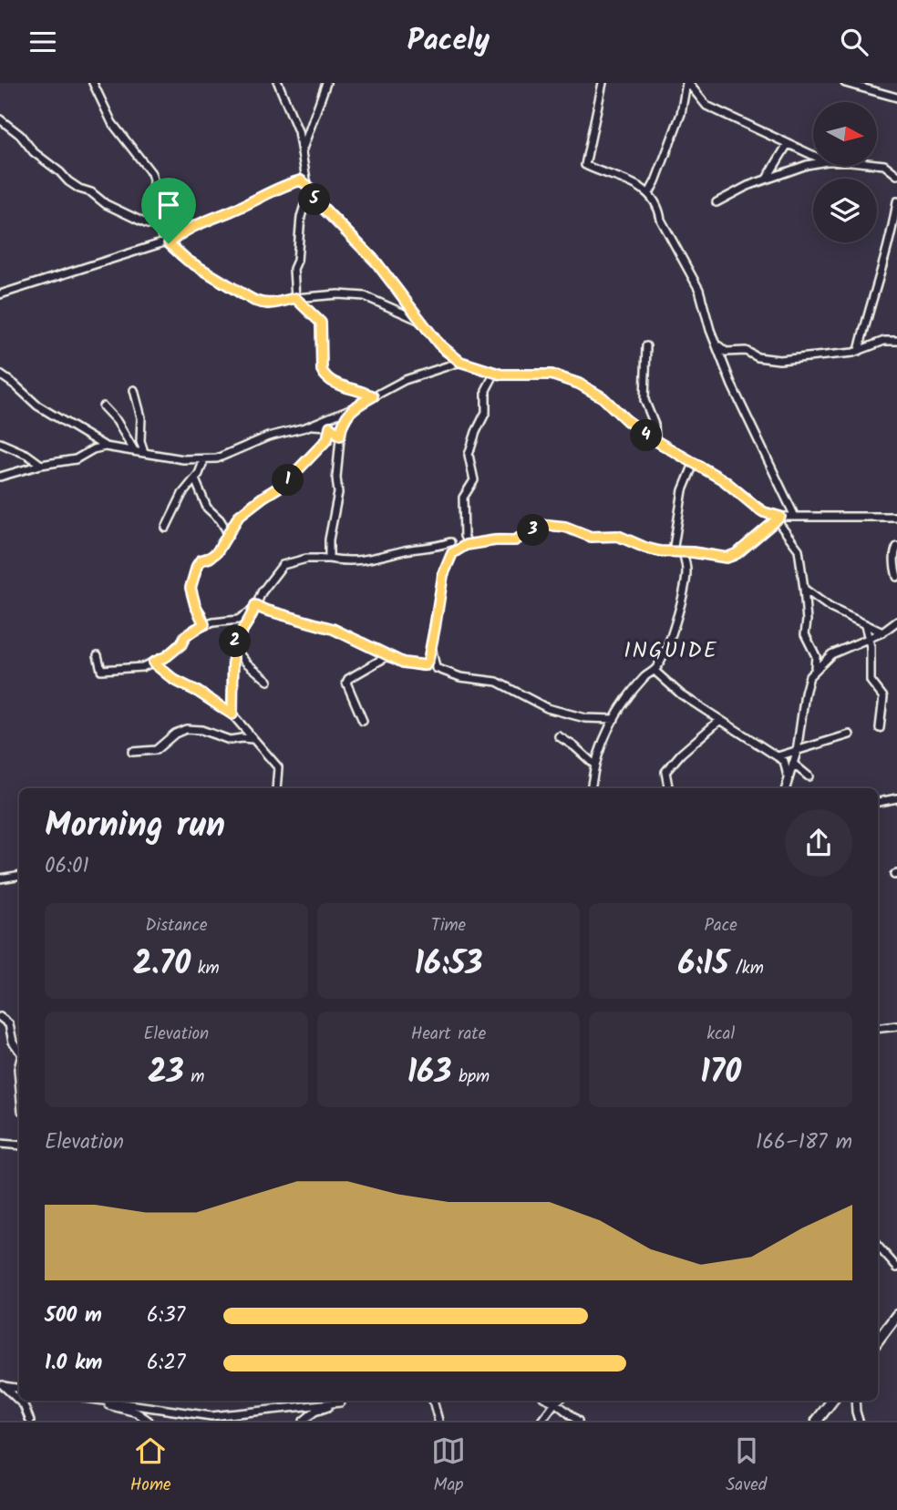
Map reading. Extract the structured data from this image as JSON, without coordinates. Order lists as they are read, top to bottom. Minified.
{"districts":["INGUIDE"],"north":"right","page":{"header":"Pacely","pins":["5","4","1","3","2"],"heading":["Morning run","06:01"],"stats":[["Distance","2.70 km"],["Time","16:53"],["Pace","6:15 /km"],["Elevation","23 m"],["Heart rate","163 bpm"],["kcal","170"]],"chart":["Elevation","166–187 m"],"list":[{"name":"500 m","note":"6:37"},{"name":"1.0 km","note":"6:27"}],"tabs":["Home","Map","Saved"]}}
